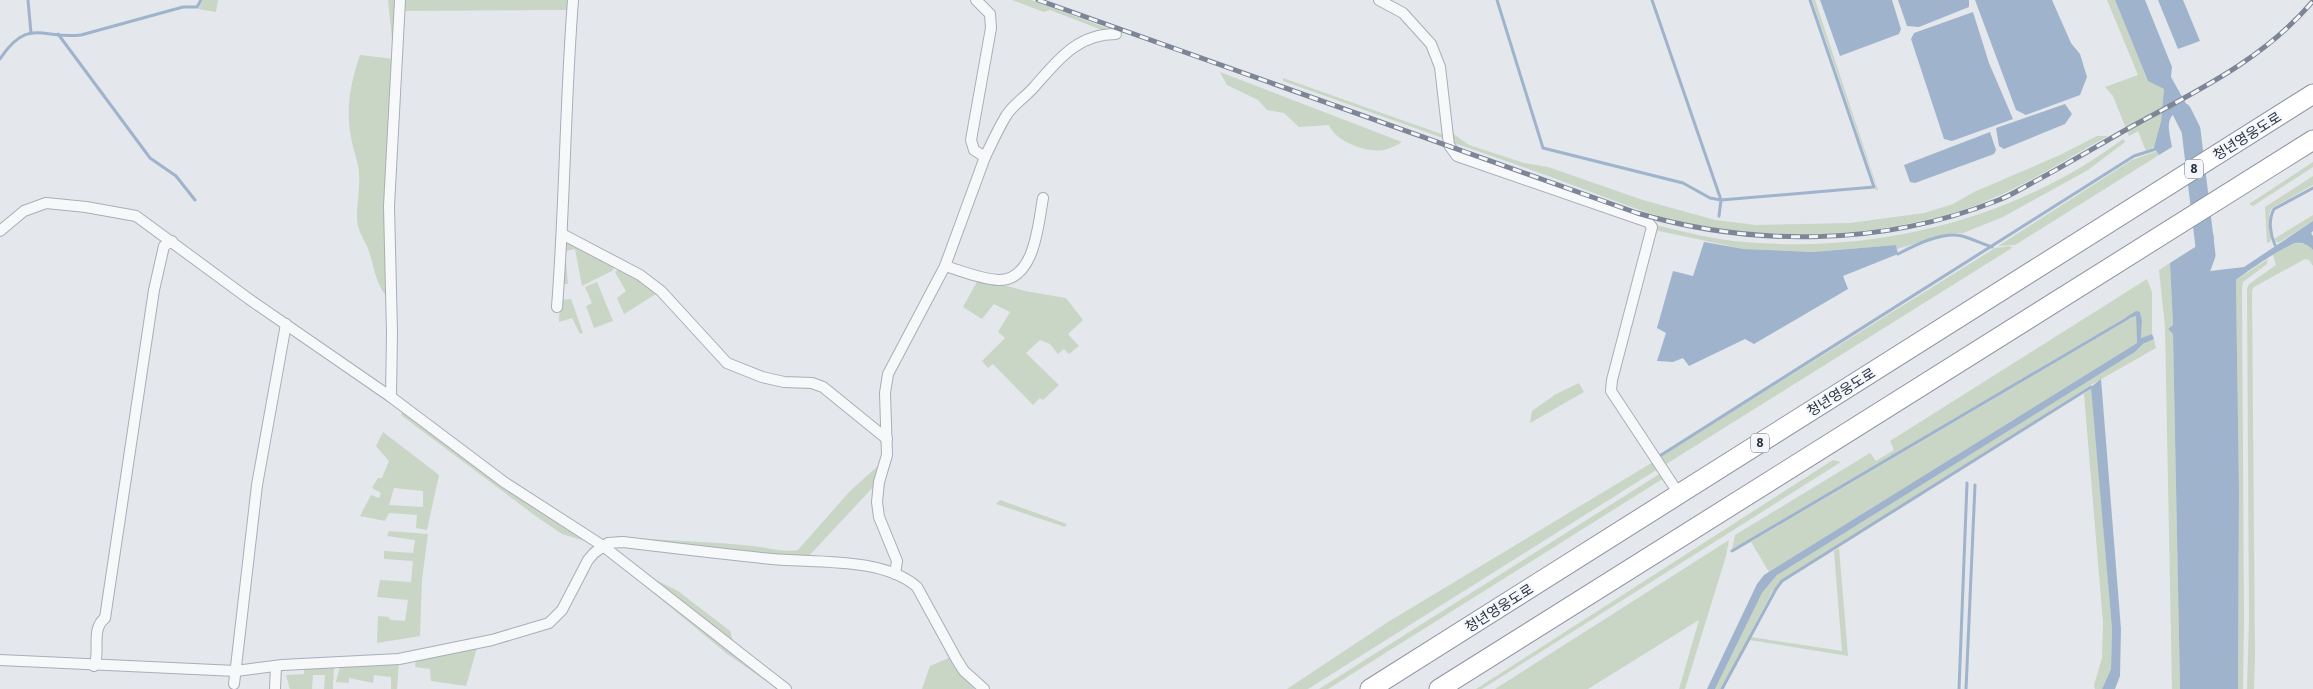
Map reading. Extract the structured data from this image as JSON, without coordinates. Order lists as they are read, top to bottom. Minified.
{"streets":{"highway":["청년영웅도로","8"]}}
